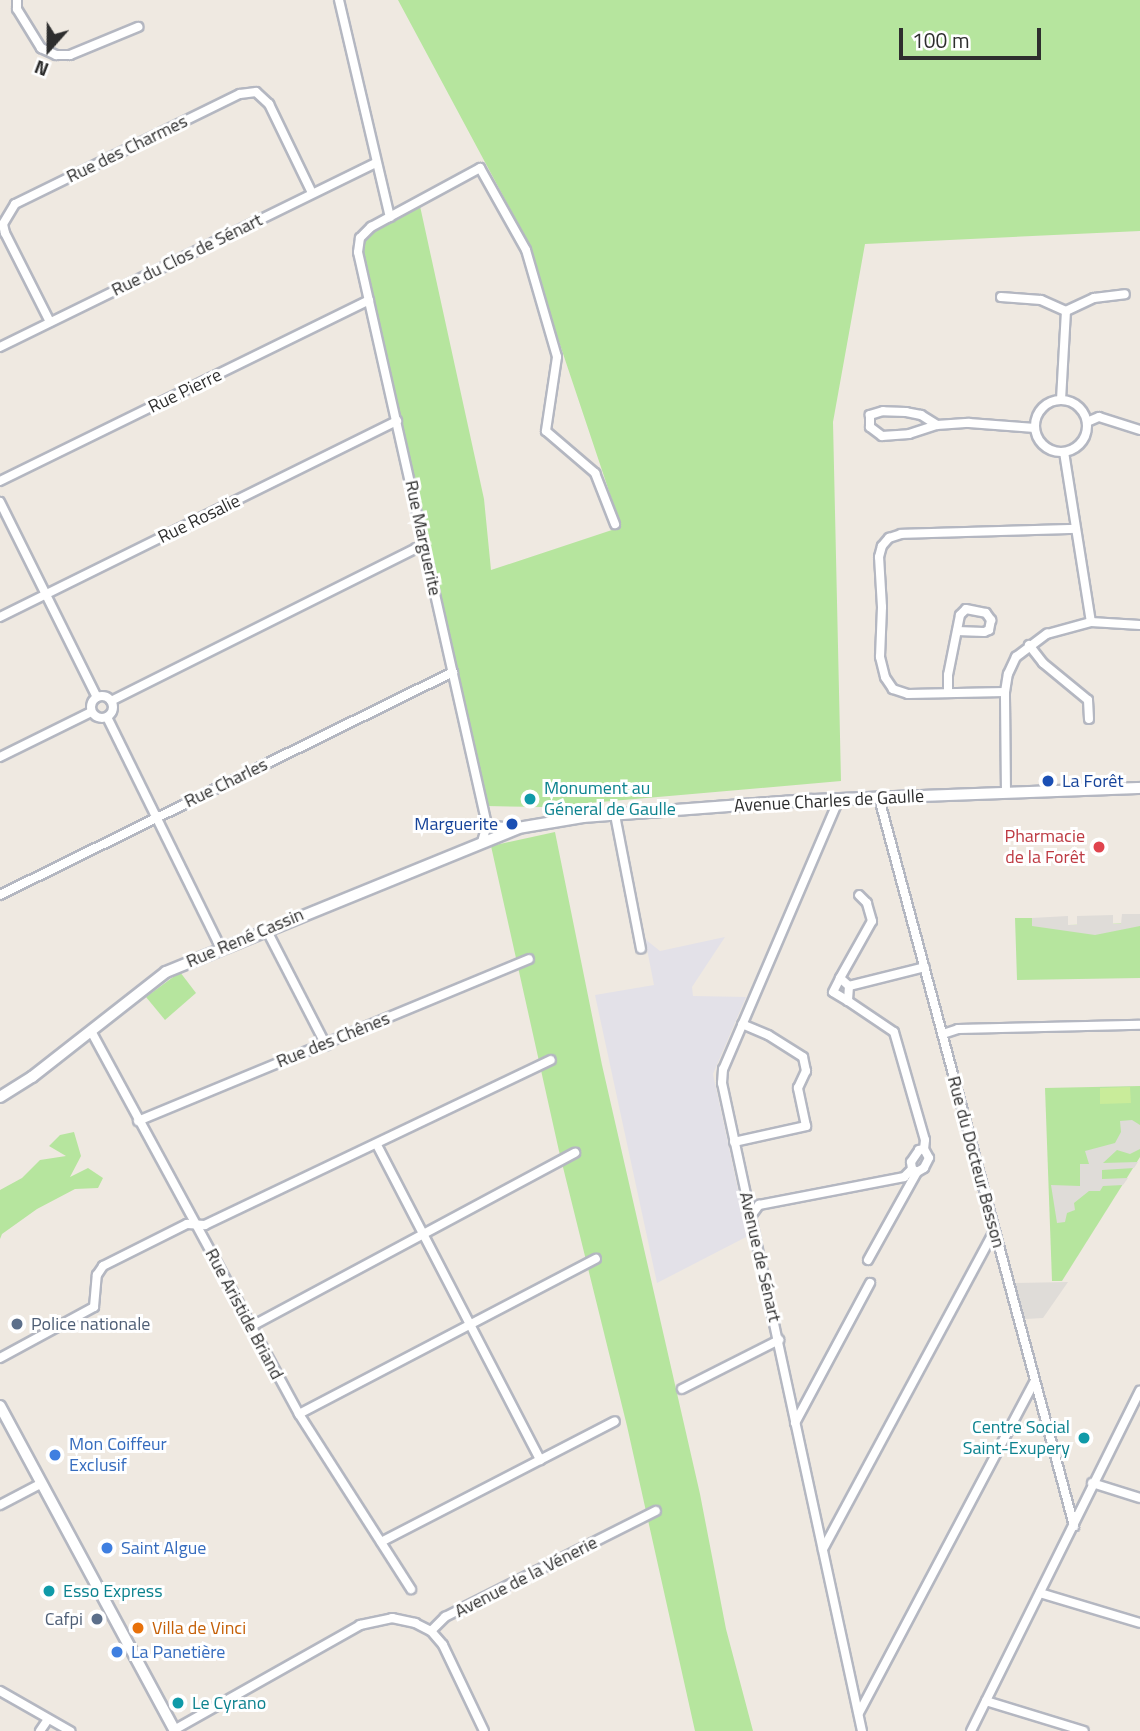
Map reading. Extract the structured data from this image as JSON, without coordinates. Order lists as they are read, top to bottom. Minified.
{"streets":{"main road":["Avenue Charles de Gaulle","Rue René Cassin"],"street":["Rue des Charmes","Rue du Clos de Sénart","Rue Pierre","Rue Rosalie","Rue Marguerite","Rue Charles","Rue des Chênes","Rue du Docteur Besson","Avenue de Sénart","Rue Aristide Briand","Avenue de la Vénerie"]},"crossings":[["Rue des Charmes","Rue du Clos de Sénart"],["Rue Pierre","Rue Marguerite"],["Rue Rosalie","Rue Marguerite"],["Rue Marguerite","Rue Charles"],["Rue Marguerite","Rue René Cassin"],["Avenue Charles de Gaulle","Rue René Cassin"],["Avenue Charles de Gaulle","Rue du Docteur Besson"],["Avenue Charles de Gaulle","Avenue de Sénart"],["Rue René Cassin","Rue Aristide Briand"],["Rue des Chênes","Rue Aristide Briand"]],"places":["La Forêt","Monument au Géneral de Gaulle","Marguerite","Pharmacie de la Forêt","Police nationale","Centre Social Saint-Exupery","Mon Coiffeur Exclusif","Saint Algue","Esso Express","Cafpi","Villa de Vinci","La Panetière","Le Cyrano"],"scale_bar":"100 m","north":"bottom"}
